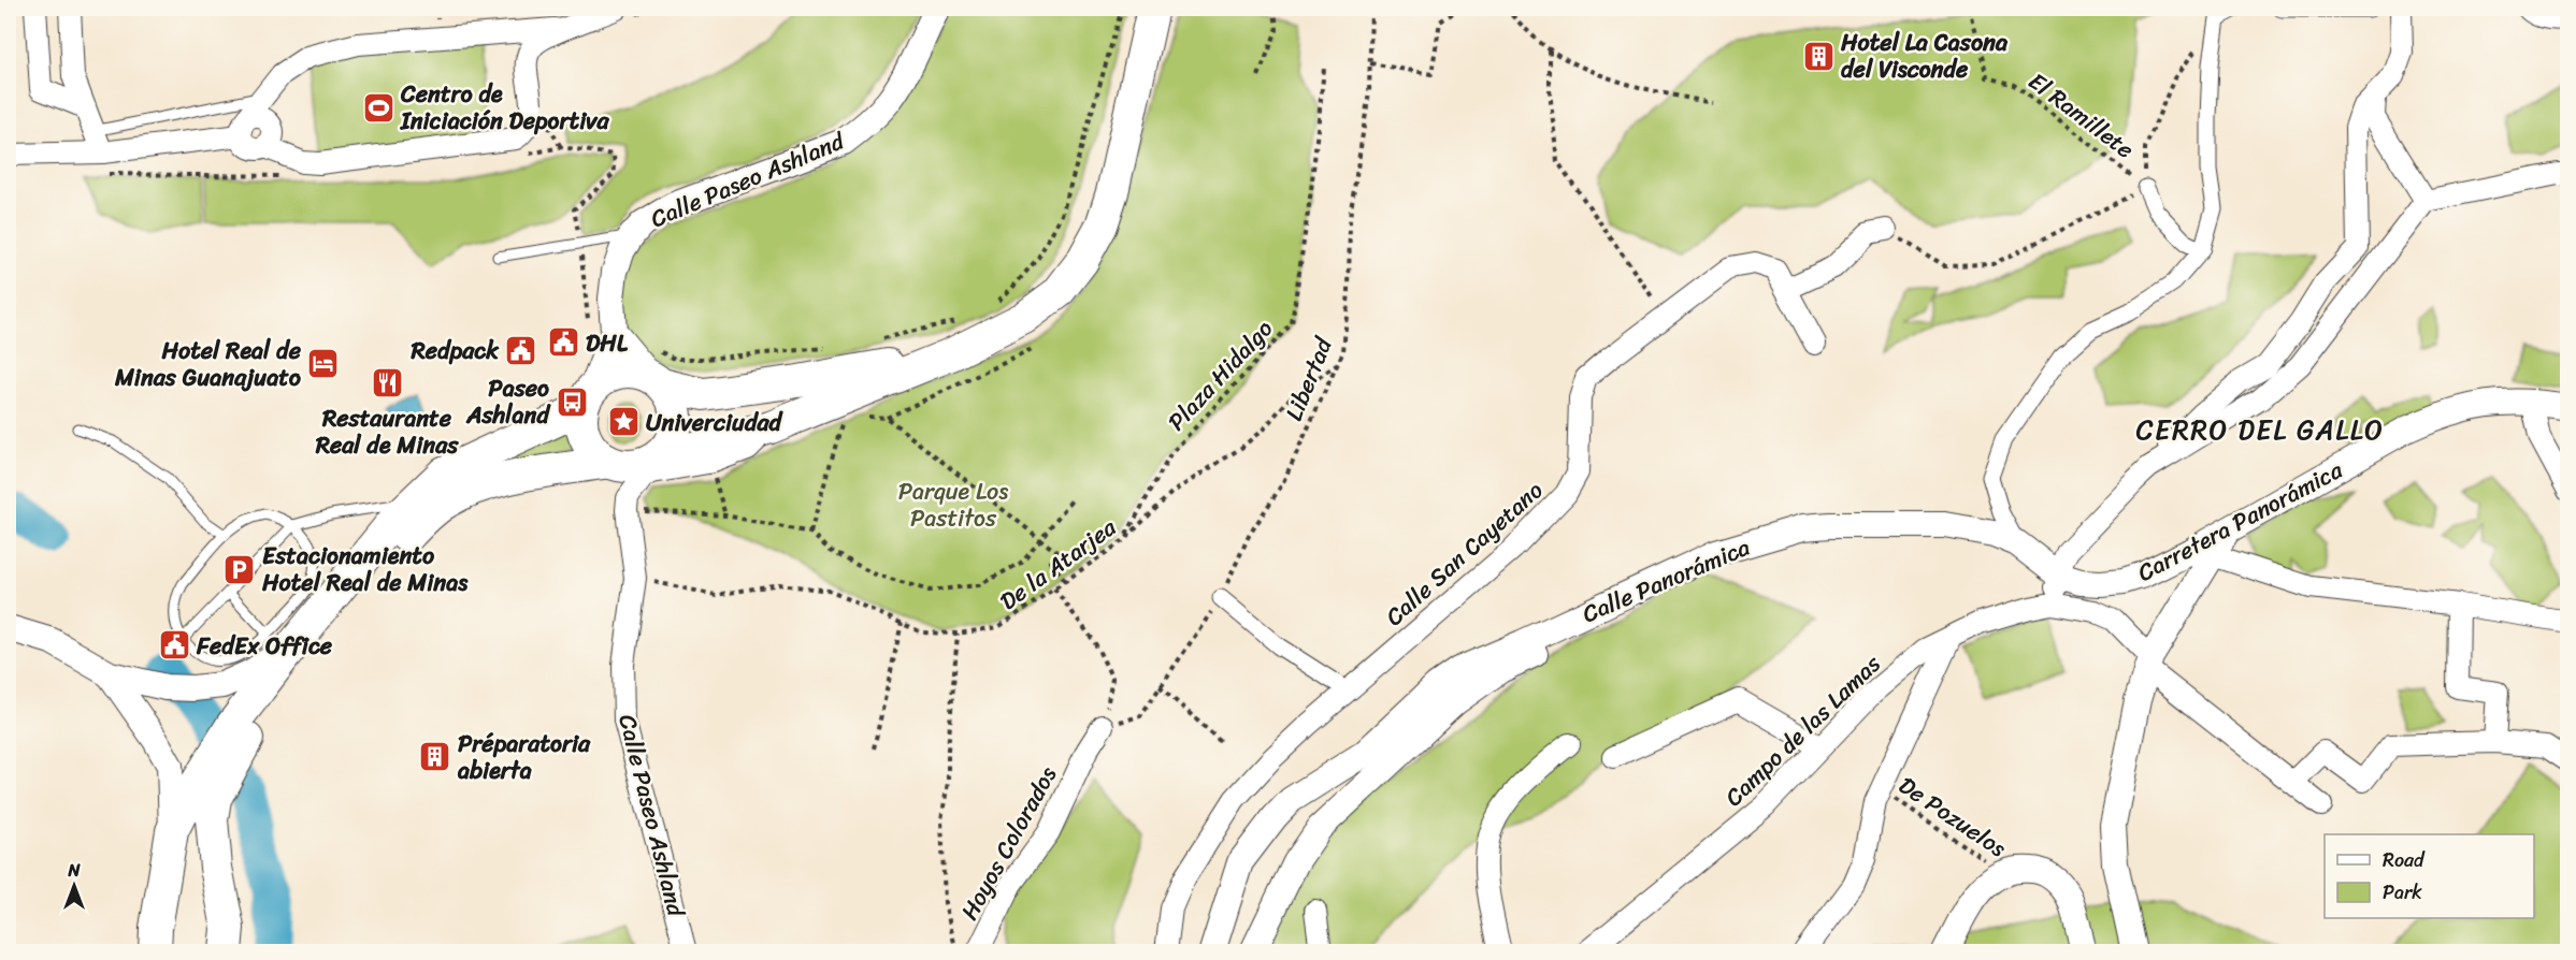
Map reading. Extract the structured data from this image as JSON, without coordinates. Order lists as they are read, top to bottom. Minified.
{"streets":{"street":["Calle Paseo Ashland","Carretera Panorámica","Calle San Cayetano","Calle Panorámica","Campo de las Lamas","Hoyos Colorados"],"path":["El Ramillete","Plaza Hidalgo","Libertad","De la Atarjea","De Pozuelos"]},"crossings":[["Calle Paseo Ashland","De la Atarjea"],["Plaza Hidalgo","De la Atarjea"],["Libertad","De la Atarjea"],["Libertad","Hoyos Colorados"],["Carretera Panorámica","Calle Panorámica"],["De la Atarjea","Hoyos Colorados"]],"districts":["CERRO DEL GALLO"],"parks":["Parque Los Pastitos"],"places":{"building":["Hotel La Casona del Visconde","Préparatoria abierta"],"sports":["Centro de Iniciación Deportiva"],"public building":["DHL","Redpack","FedEx Office"],"hotel":["Hotel Real de Minas Guanajuato"],"restaurant":["Restaurante Real de Minas"],"bus stop":["Paseo Ashland"],"place":["Univerciudad"],"parking":["Estacionamiento Hotel Real de Minas"]},"legend":["Road","Park"],"north":"top"}
